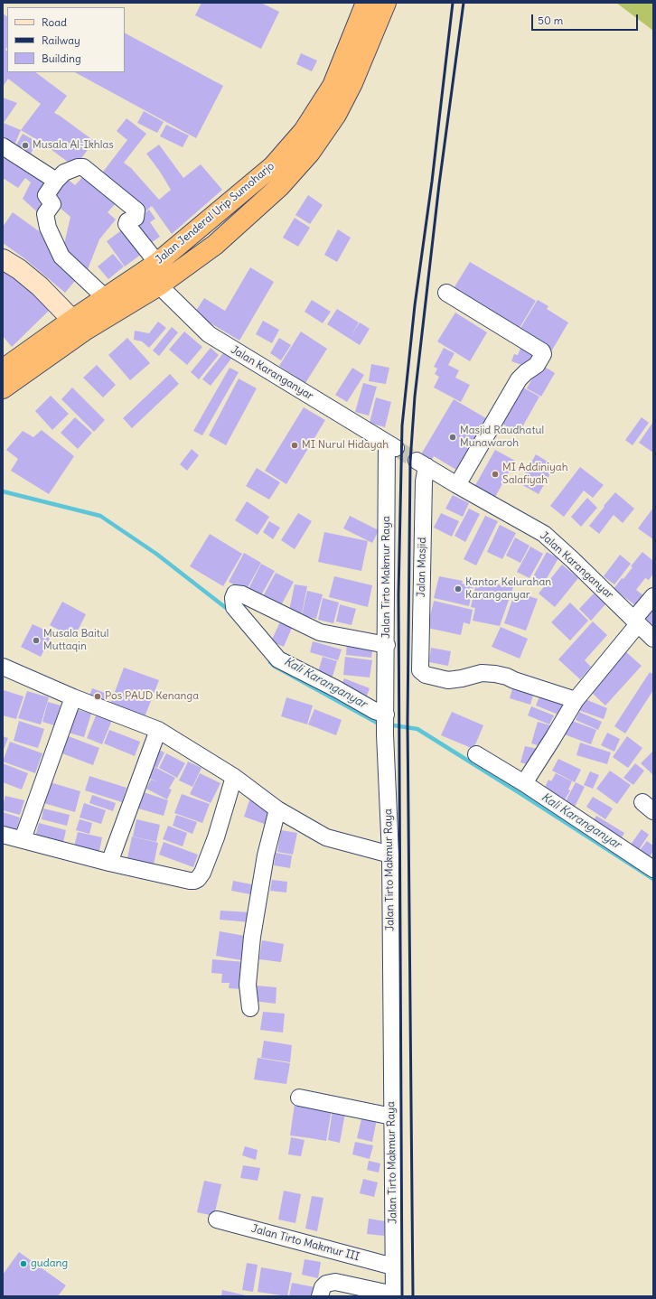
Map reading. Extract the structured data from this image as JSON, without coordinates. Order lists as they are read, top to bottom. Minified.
{"streets":{"highway":["Jalan Jenderal Urip Sumoharjo"],"street":["Jalan Karanganyar","Jalan Masjid","Jalan Tirto Makmur Raya","Jalan Tirto Makmur III"]},"crossings":[["Jalan Jenderal Urip Sumoharjo","Jalan Karanganyar"],["Jalan Karanganyar","Jalan Masjid"],["Jalan Karanganyar","Jalan Tirto Makmur Raya"],["Jalan Tirto Makmur Raya","Jalan Tirto Makmur III"]],"water":["Kali Karanganyar"],"places":["Musala Al-Ikhlas","Masjid Raudhatul Munawaroh","MI Nurul Hidayah","MI Addiniyah Salafiyah","Kantor Kelurahan Karanganyar","Musala Baitul Muttaqin","Pos PAUD Kenanga","gudang"],"legend":["Road","Railway","Building"],"scale_bar":"50 m"}
